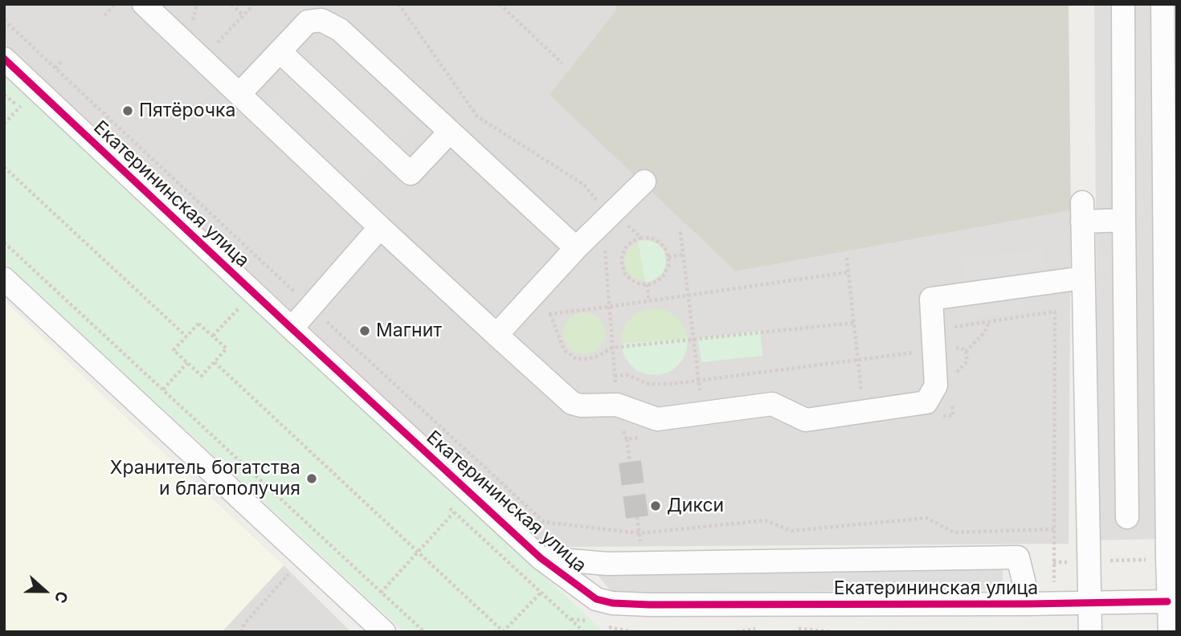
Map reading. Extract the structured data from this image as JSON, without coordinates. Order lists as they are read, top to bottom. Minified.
{"streets":{"street":["Екатерининская улица"]},"places":["Пятёрочка","Магнит","Хранитель богатства и благополучия","Дикси"],"north":"right"}
